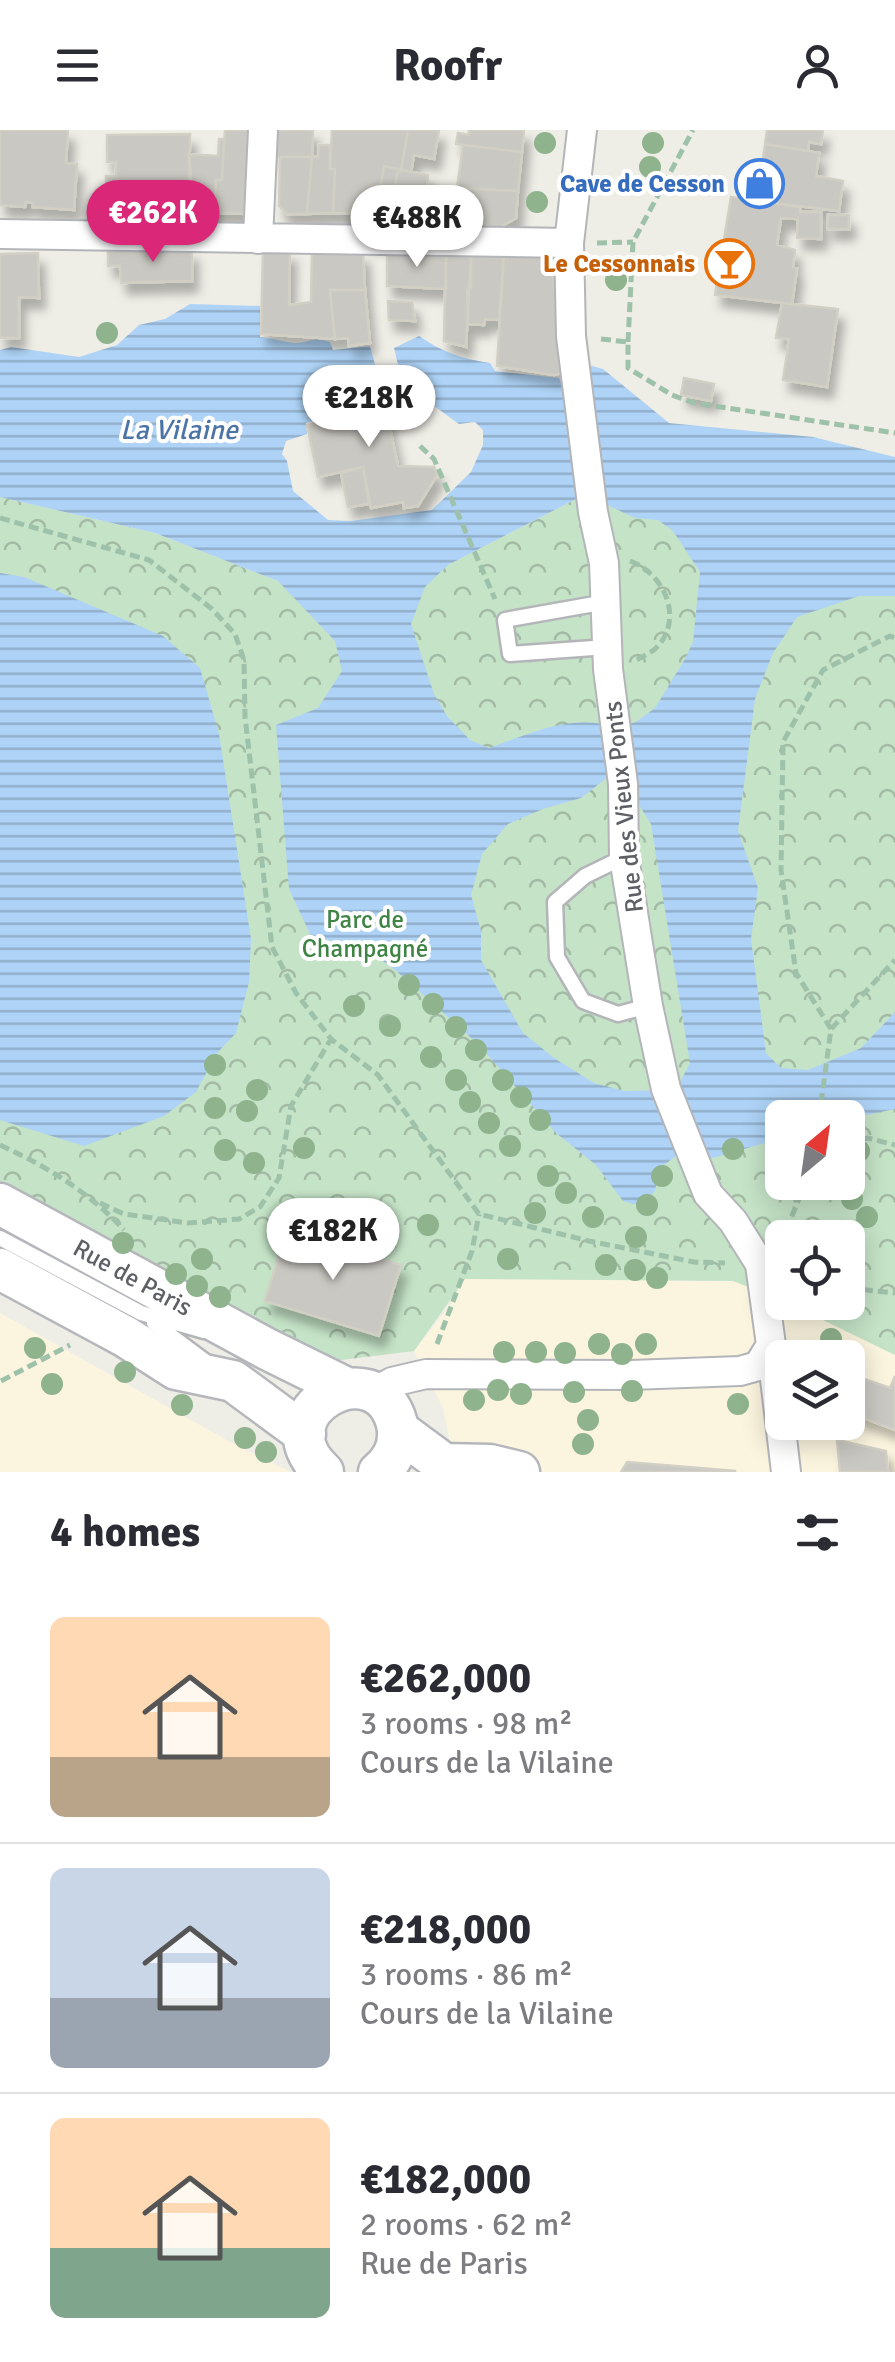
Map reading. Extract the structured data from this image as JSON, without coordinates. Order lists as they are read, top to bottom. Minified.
{"streets":{"main road":["Rue de Paris"],"street":["Rue des Vieux Ponts"]},"water":["La Vilaine"],"parks":["Parc de Champagné"],"places":{"shop":["Cave de Cesson"],"bar":["Le Cessonnais"]},"north":"top right","page":{"header":"Roofr","price":["€262K","€488K","€218K","€182K"],"heading":"4 homes","list":[{"name":"€262,000","note":"3 rooms · 98 m² · Cours de la Vilaine"},{"name":"€218,000","note":"3 rooms · 86 m² · Cours de la Vilaine"},{"name":"€182,000","note":"2 rooms · 62 m² · Rue de Paris"}]}}
